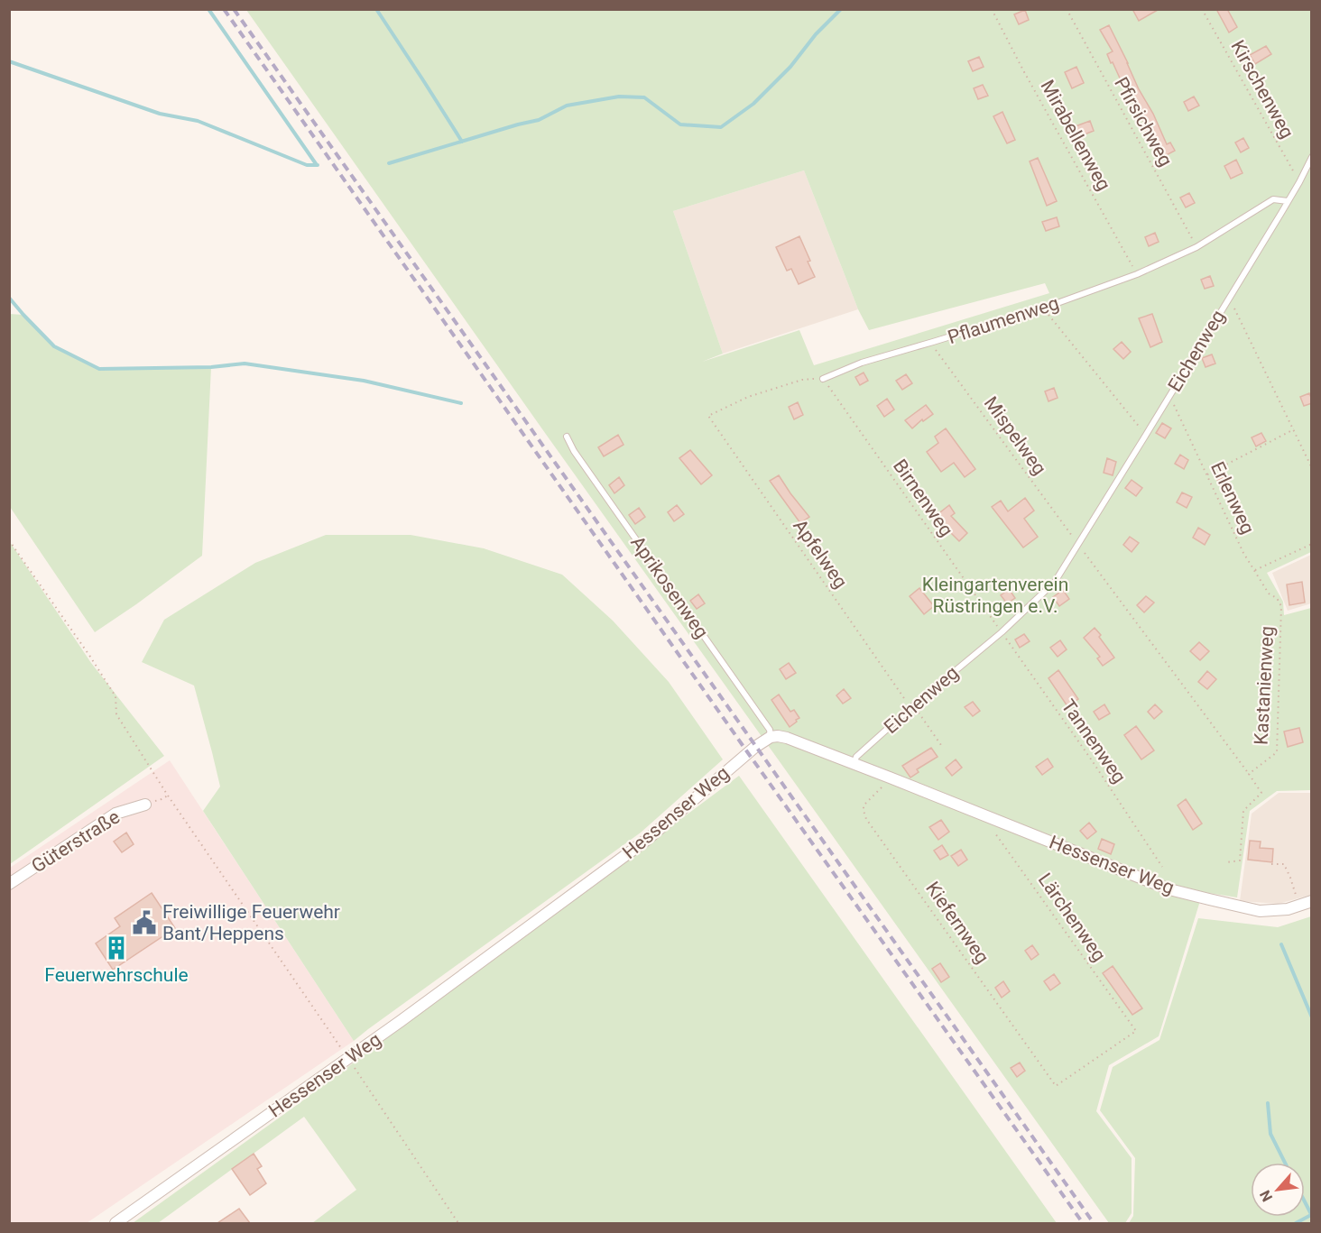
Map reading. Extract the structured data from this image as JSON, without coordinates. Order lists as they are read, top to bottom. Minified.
{"streets":{"street":["Hessenser Weg","Güterstraße"],"lane":["Pflaumenweg","Eichenweg","Aprikosenweg"],"path":["Kirschenweg","Pfirsichweg","Mirabellenweg","Mispelweg","Birnenweg","Erlenweg","Apfelweg","Kastanienweg","Tannenweg","Lärchenweg","Kiefernweg"]},"crossings":[["Kirschenweg","Eichenweg"],["Pfirsichweg","Pflaumenweg"],["Mirabellenweg","Pflaumenweg"],["Pflaumenweg","Eichenweg"],["Pflaumenweg","Mispelweg"],["Pflaumenweg","Birnenweg"],["Pflaumenweg","Apfelweg"],["Eichenweg","Mispelweg"],["Eichenweg","Birnenweg"],["Eichenweg","Erlenweg"],["Eichenweg","Apfelweg"],["Eichenweg","Tannenweg"],["Eichenweg","Hessenser Weg"],["Birnenweg","Apfelweg"],["Birnenweg","Tannenweg"],["Erlenweg","Kastanienweg"],["Aprikosenweg","Hessenser Weg"],["Hessenser Weg","Lärchenweg"],["Hessenser Weg","Kiefernweg"],["Lärchenweg","Kiefernweg"]],"parks":["Kleingartenverein Rüstringen e.V."],"places":{"public building":["Freiwillige Feuerwehr Bant/Heppens"],"building":["Feuerwehrschule"]},"north":"bottom left"}
